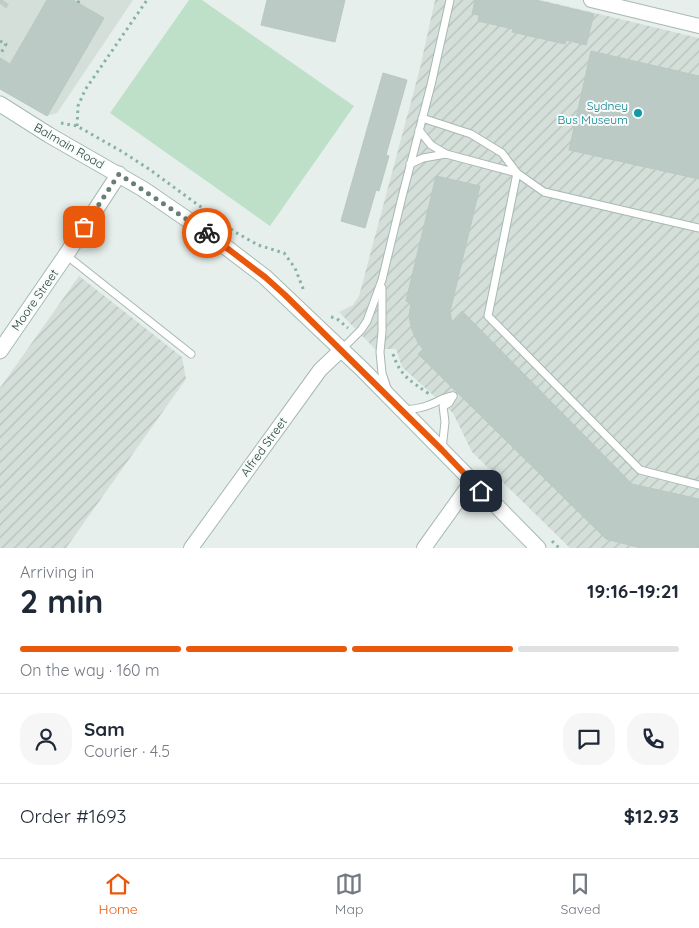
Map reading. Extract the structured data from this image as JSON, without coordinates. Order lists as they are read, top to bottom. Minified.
{"streets":{"main road":["Balmain Road","Moore Street"],"street":["Alfred Street"]},"crossings":[["Balmain Road","Moore Street"],["Balmain Road","Alfred Street"]],"places":["Sydney Bus Museum"],"page":{"heading":["2 min","Arriving in","19:16–19:21"],"panel":["Sam","Courier · 4.5","Order #1693","$12.93"],"bar":"On the way · 160 m","tabs":["Home","Map","Saved"]}}
